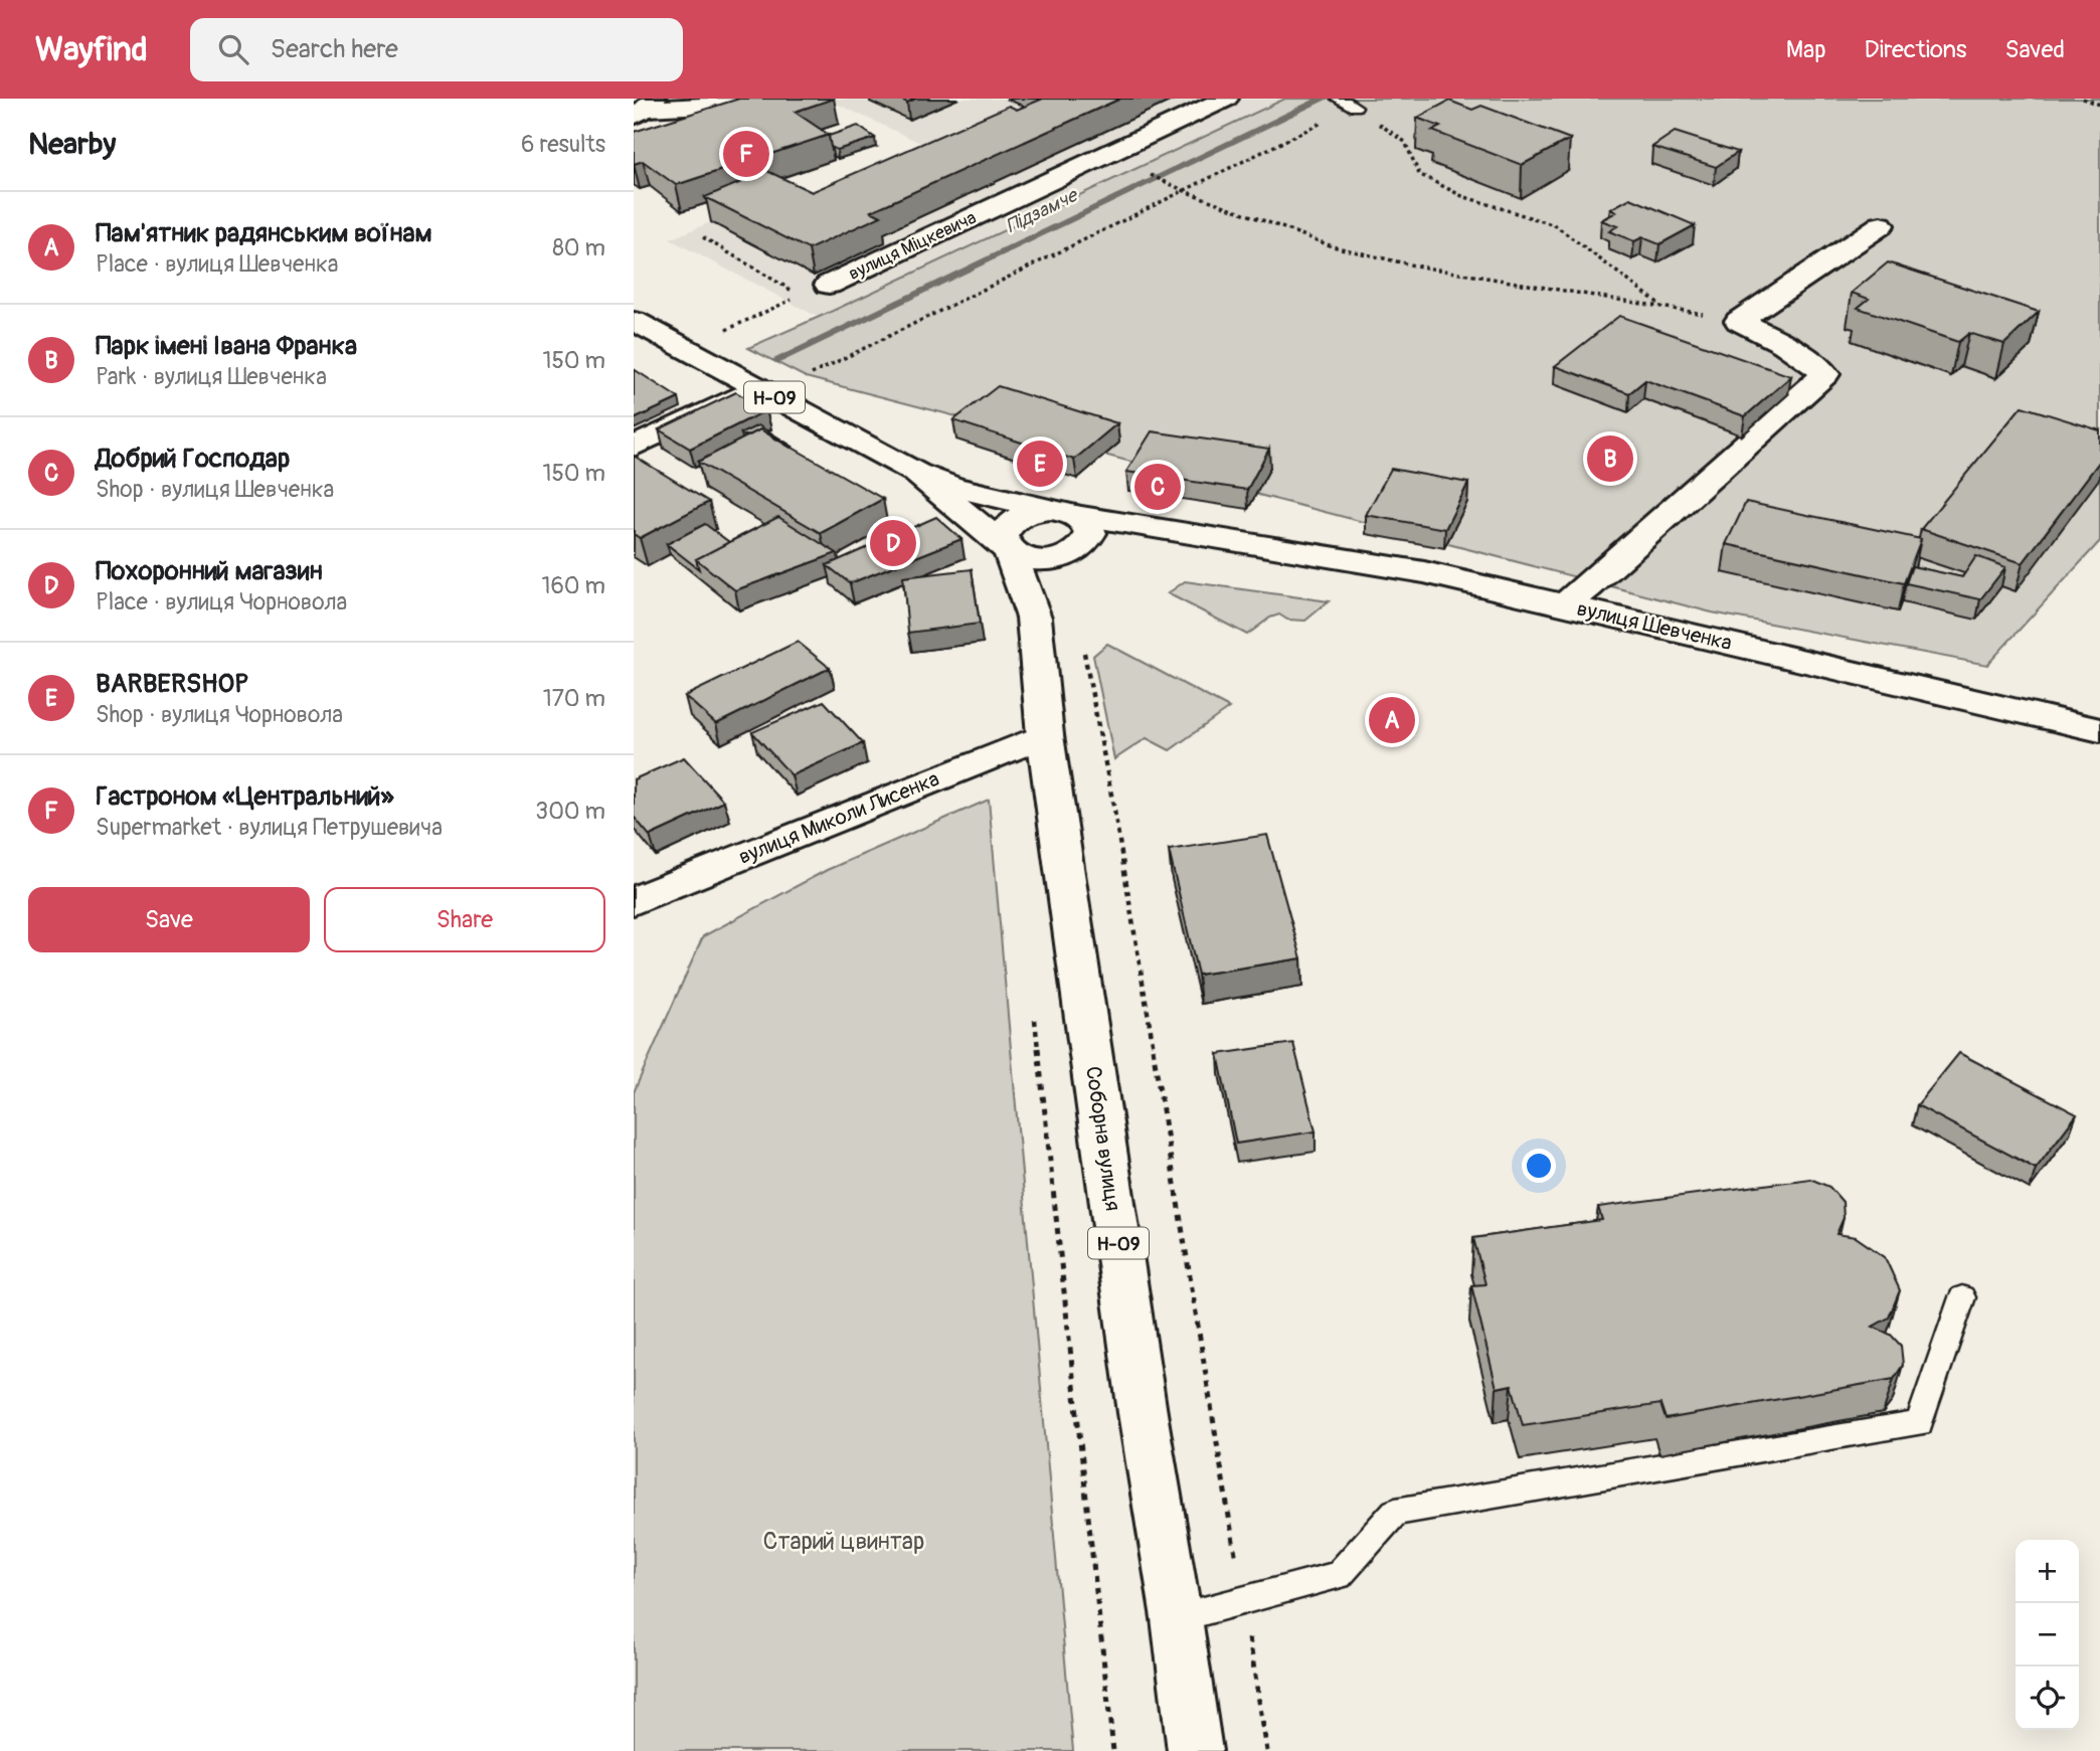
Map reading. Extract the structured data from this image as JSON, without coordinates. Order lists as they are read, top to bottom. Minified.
{"streets":{"street":["вулиця Міцкевича","Н-09","вулиця Шевченка","вулиця Миколи Лисенка","Соборна вулиця"]},"crossings":[["Н-09","вулиця Шевченка"],["Н-09","вулиця Миколи Лисенка"],["Н-09","Соборна вулиця"],["вулиця Миколи Лисенка","Соборна вулиця"]],"water":["Підзамче"],"parks":["Старий цвинтар"],"page":{"header":"Wayfind","search":"Search here","nav":["Map","Directions","Saved"],"heading":["Nearby","6 results"],"pins":["F","B","E","C","D","A"],"list":[{"mark":"A","name":"Пам'ятник радянським воїнам","note":"Place · вулиця Шевченка","value":"80 m"},{"mark":"B","name":"Парк імені Івана Франка","note":"Park · вулиця Шевченка","value":"150 m"},{"mark":"C","name":"Добрий Господар","note":"Shop · вулиця Шевченка","value":"150 m"},{"mark":"D","name":"Похоронний магазин","note":"Place · вулиця Чорновола","value":"160 m"},{"mark":"E","name":"BARBERSHOP","note":"Shop · вулиця Чорновола","value":"170 m"},{"mark":"F","name":"Гастроном «Центральний»","note":"Supermarket · вулиця Петрушевича","value":"300 m"}],"buttons":["Save","Share"],"map_buttons":["+","−"]}}
